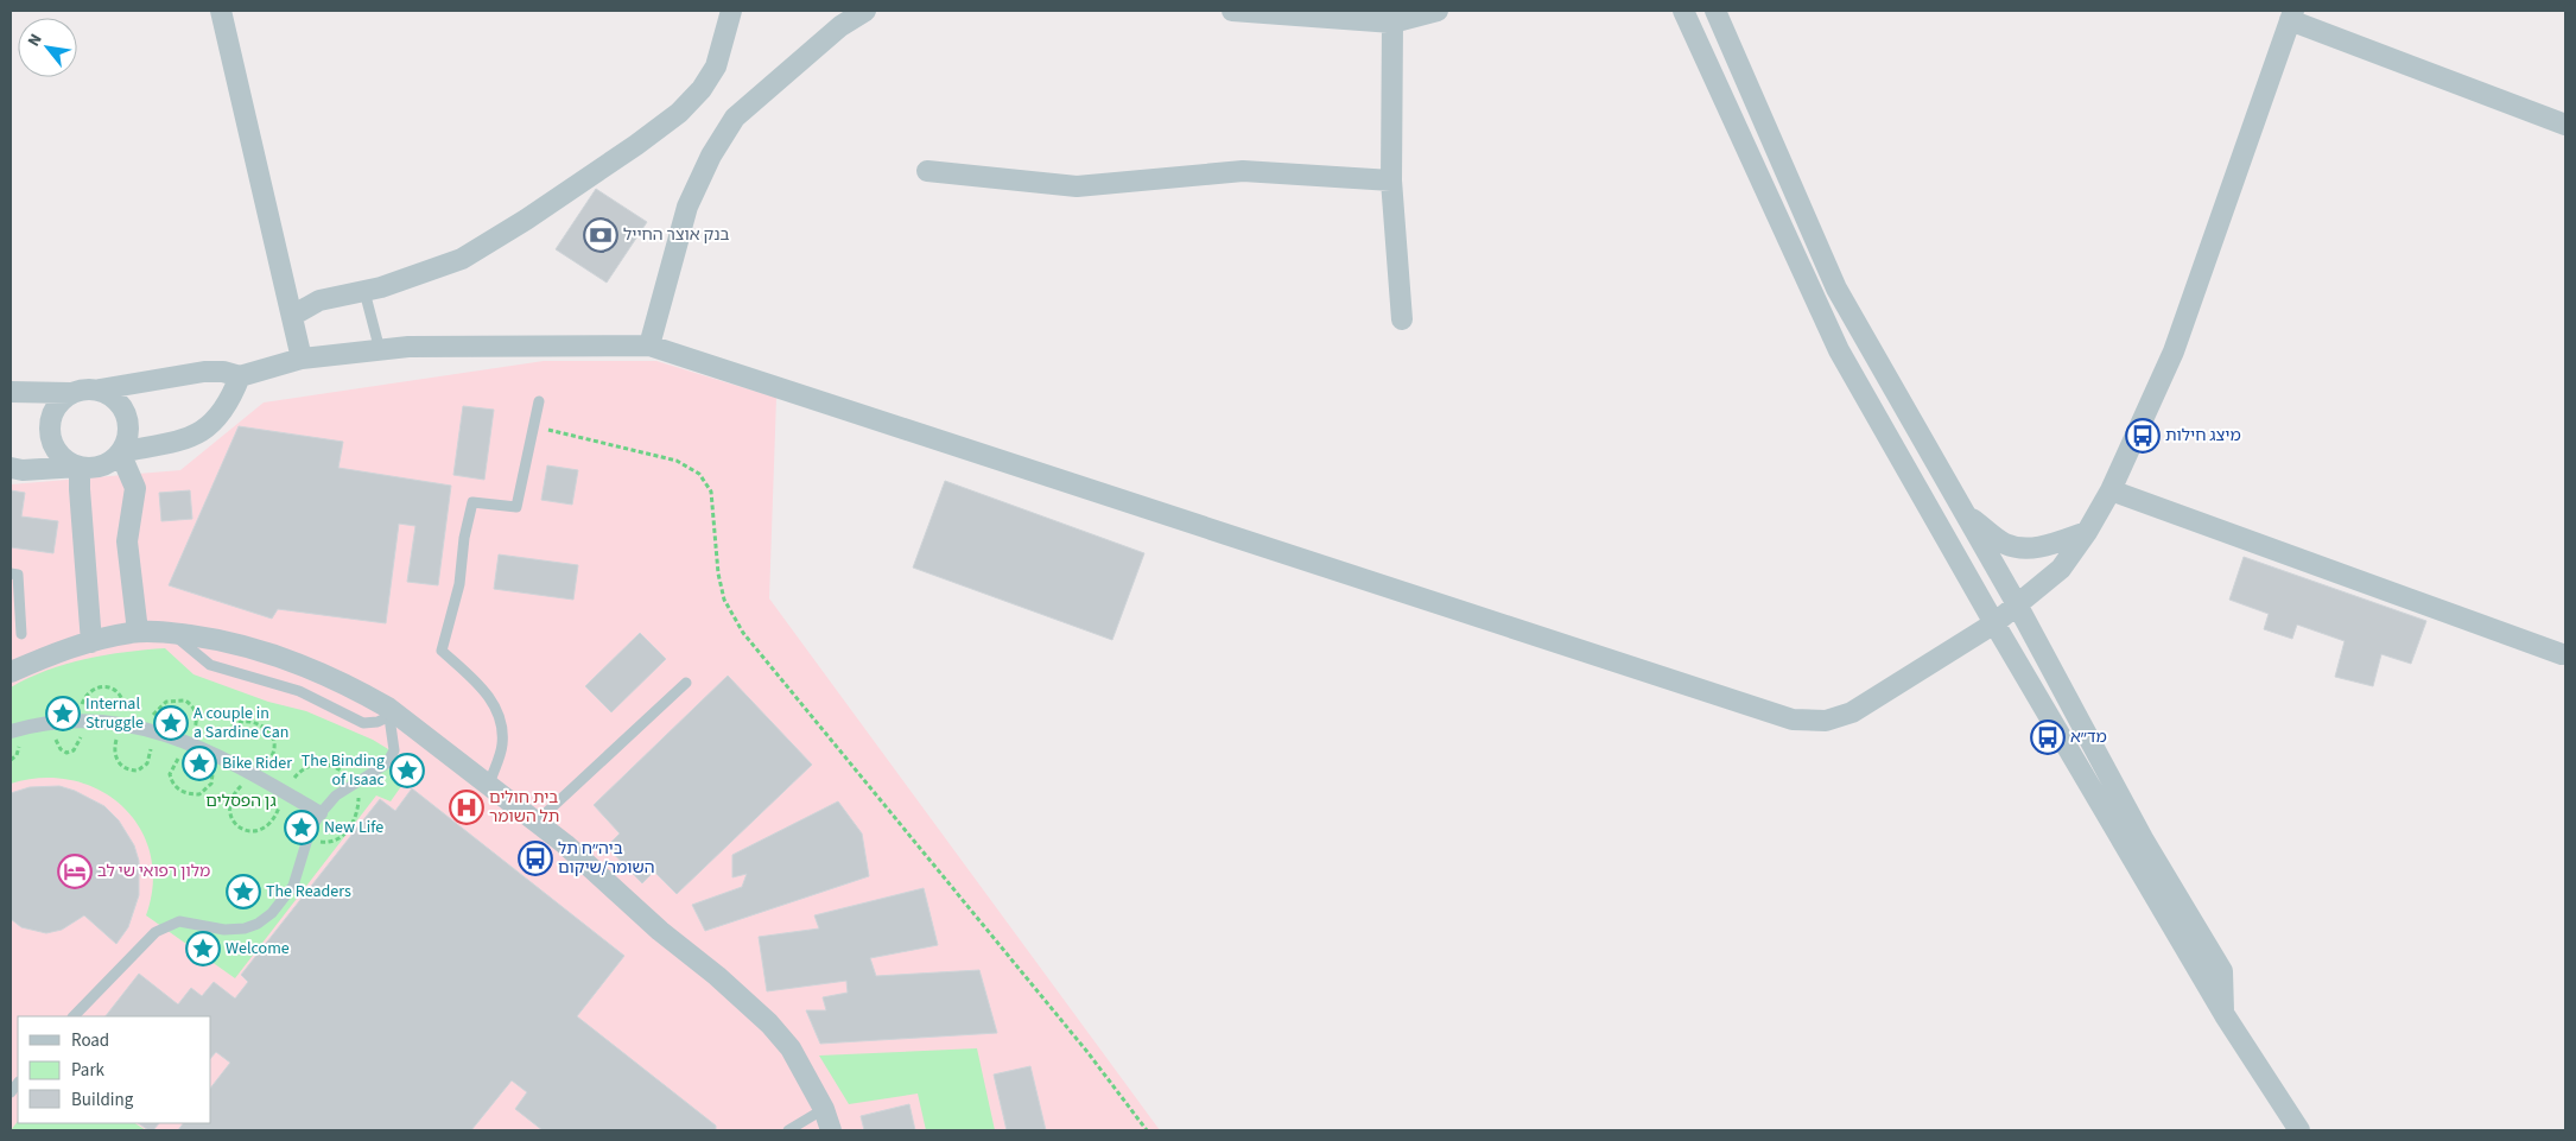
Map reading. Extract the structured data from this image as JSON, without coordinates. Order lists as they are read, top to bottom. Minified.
{"parks":["גן הפסלים"],"places":{"bank":["בנק אוצר החייל"],"bus stop":["מיצג חילות","מד״א","ביה״ח תל השומר/שיקום"],"place":["Internal Struggle","A couple in a Sardine Can","Bike Rider","The Binding of Isaac","New Life","The Readers","Welcome"],"hospital":["בית חולים תל השומר"],"hotel":["מלון רפואי שי לב"]},"legend":["Road","Park","Building"],"north":"top left"}
